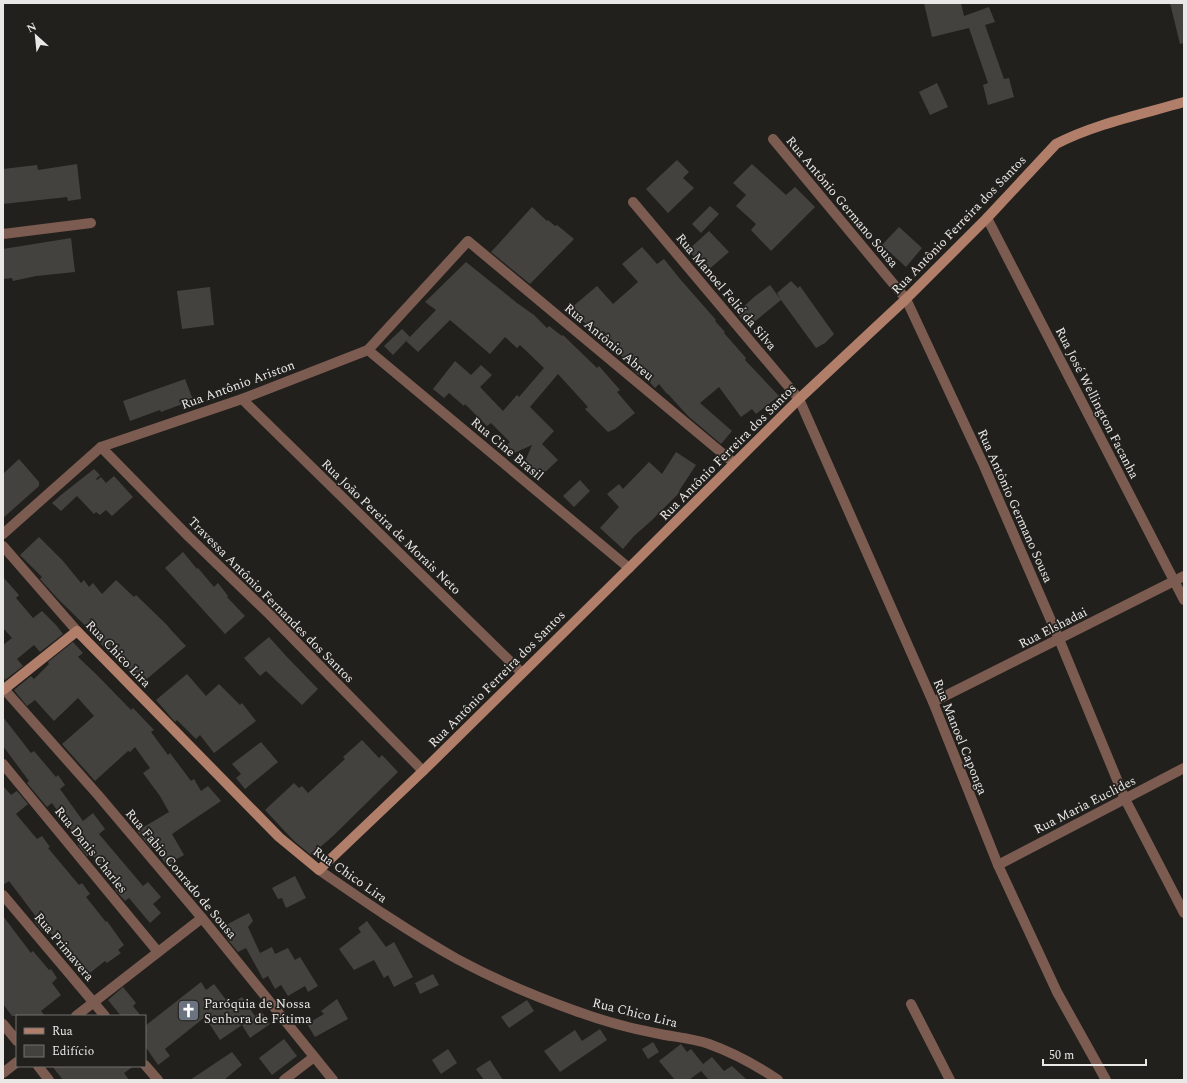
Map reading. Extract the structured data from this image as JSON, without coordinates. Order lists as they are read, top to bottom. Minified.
{"streets":{"street":["Rua Antônio Germano Sousa","Rua Antônio Ferreira dos Santos","Rua Manoel Felié da Silva","Rua Antônio Abreu","Rua Antônio Ariston","Rua José Wellington Facanha","Rua Cine Brasil","Rua João Pereira de Morais Neto","Travessa Antônio Fernandes dos Santos","Rua Elshadai","Rua Chico Lira","Rua Manoel Caponga","Rua Maria Euclides","Rua Danis Charles","Rua Fabio Conrado de Sousa","Rua Primavera"]},"crossings":[["Rua Antônio Germano Sousa","Rua Antônio Ferreira dos Santos"],["Rua Antônio Germano Sousa","Rua Elshadai"],["Rua Antônio Germano Sousa","Rua Maria Euclides"],["Rua Antônio Ferreira dos Santos","Rua Manoel Felié da Silva"],["Rua Antônio Ferreira dos Santos","Rua Antônio Abreu"],["Rua Antônio Ferreira dos Santos","Rua José Wellington Facanha"],["Rua Antônio Ferreira dos Santos","Rua Cine Brasil"],["Rua Antônio Ferreira dos Santos","Rua João Pereira de Morais Neto"],["Rua Antônio Ferreira dos Santos","Travessa Antônio Fernandes dos Santos"],["Rua Antônio Ferreira dos Santos","Rua Chico Lira"],["Rua Antônio Ferreira dos Santos","Rua Manoel Caponga"],["Rua Manoel Felié da Silva","Rua Manoel Caponga"],["Rua Antônio Abreu","Rua Antônio Ariston"],["Rua Antônio Ariston","Rua Cine Brasil"],["Rua Antônio Ariston","Rua João Pereira de Morais Neto"],["Rua Antônio Ariston","Travessa Antônio Fernandes dos Santos"],["Rua José Wellington Facanha","Rua Elshadai"],["Rua Elshadai","Rua Manoel Caponga"],["Rua Manoel Caponga","Rua Maria Euclides"]],"places":{"church":["Paróquia de Nossa Senhora de Fátima"]},"legend":["Rua","Edifício"],"scale_bar":"50 m","north":"top left"}
